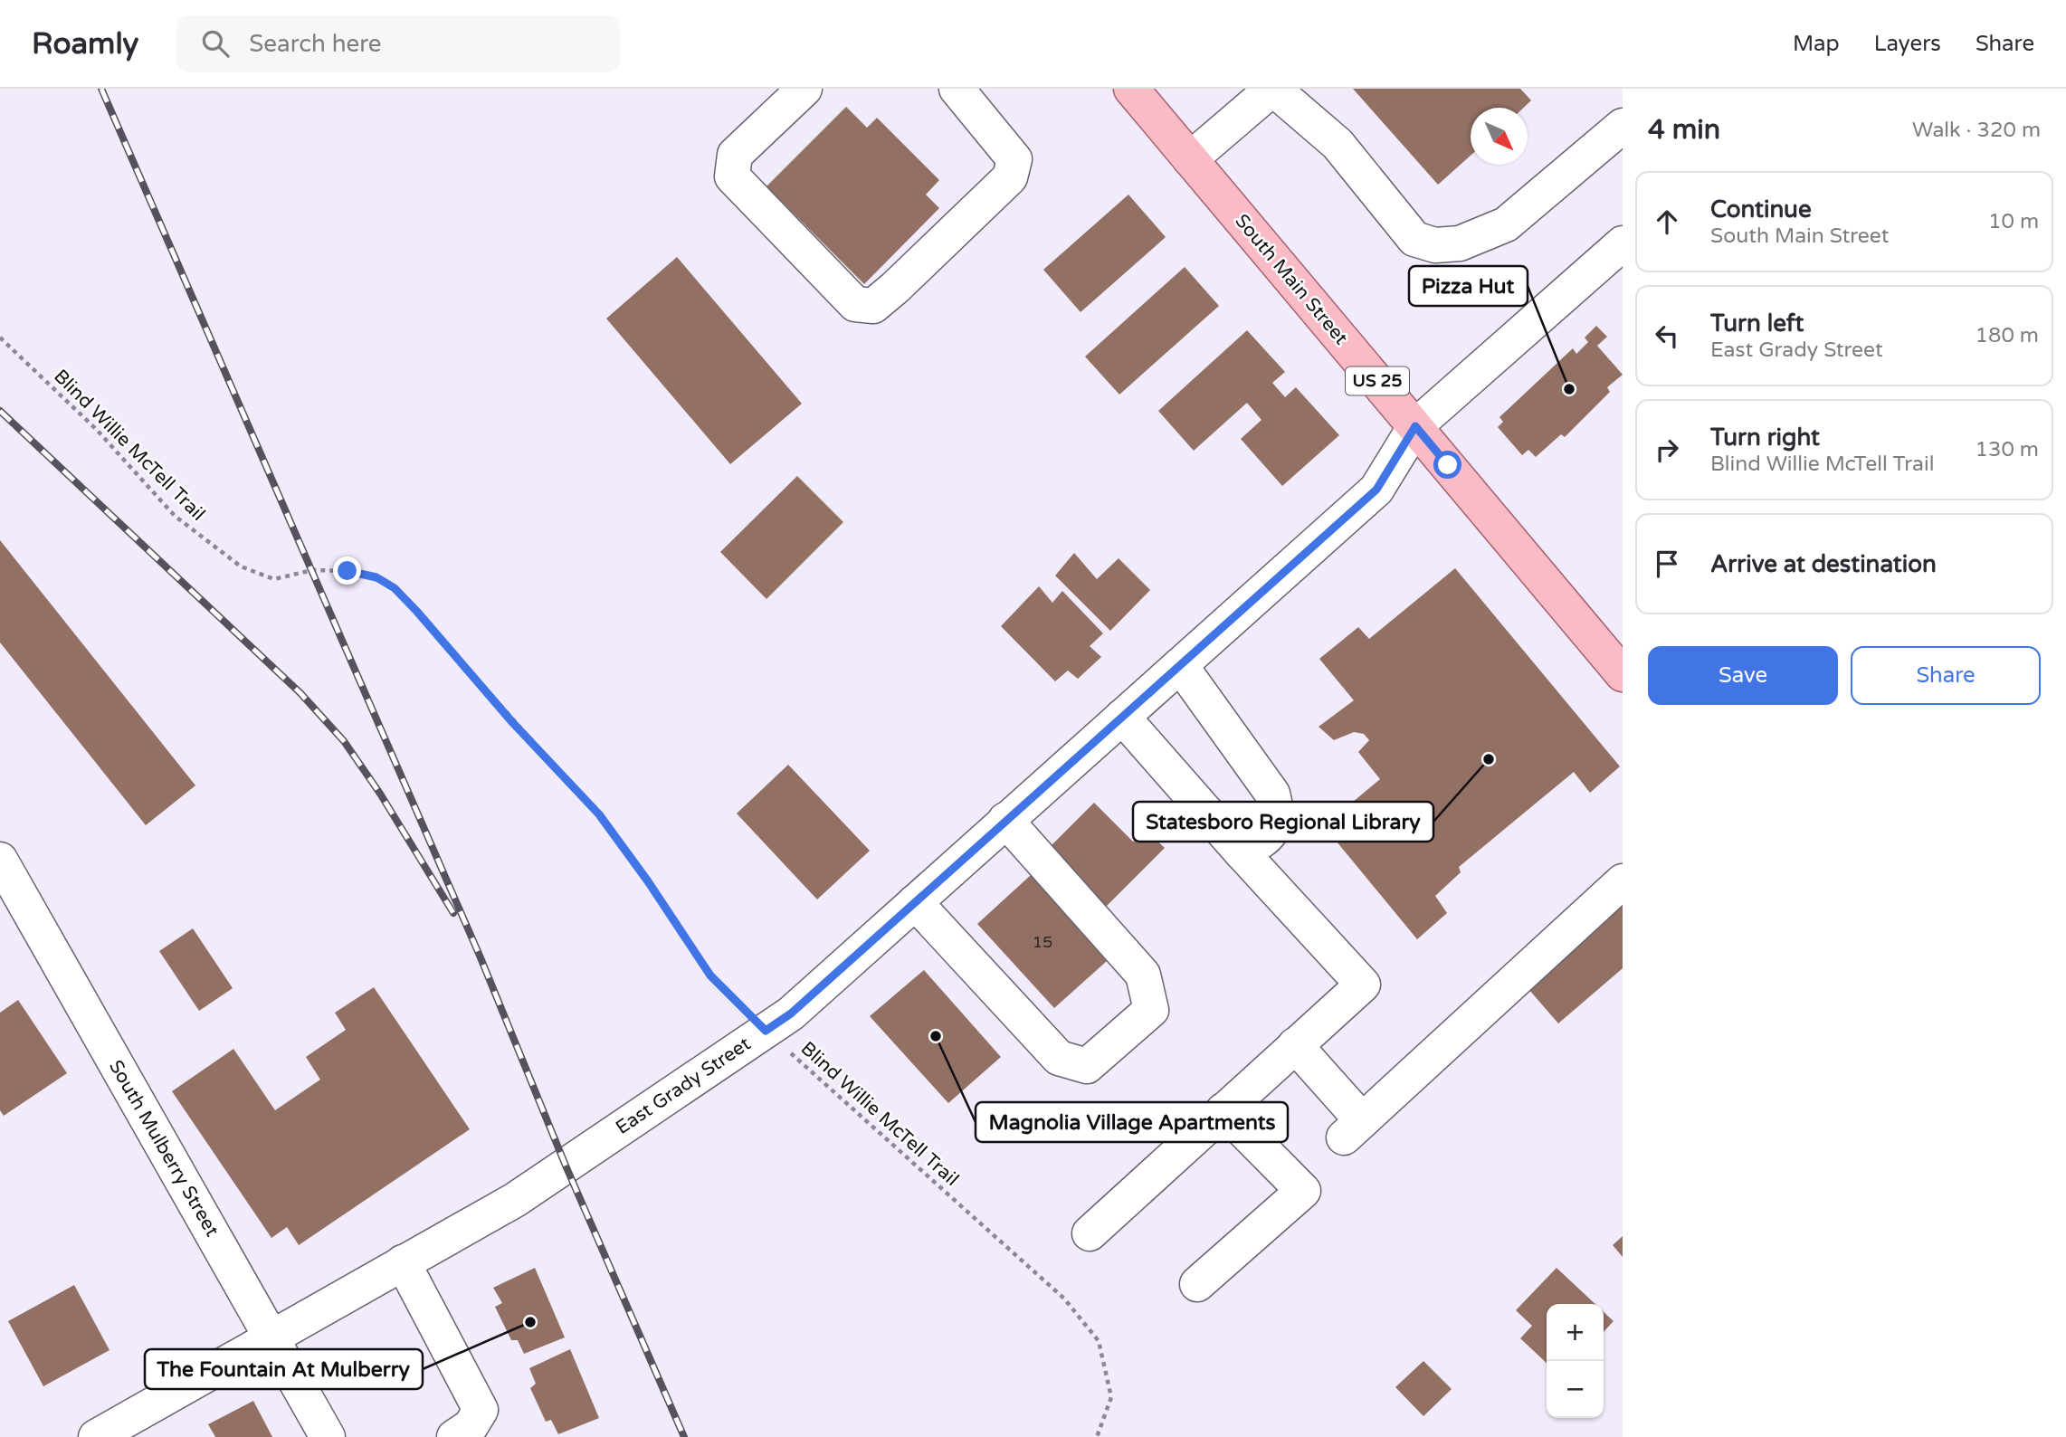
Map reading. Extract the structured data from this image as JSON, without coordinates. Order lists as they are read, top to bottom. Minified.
{"streets":{"main road":["South Main Street","US 25"],"street":["East Grady Street","South Mulberry Street"],"path":["Blind Willie McTell Trail"]},"crossings":[["South Main Street","East Grady Street"],["Blind Willie McTell Trail","East Grady Street"],["East Grady Street","South Mulberry Street"]],"places":["Pizza Hut","Statesboro Regional Library","Magnolia Village Apartments","The Fountain At Mulberry"],"house_numbers":["15"],"north":"bottom right","page":{"header":"Roamly","search":"Search here","nav":["Map","Layers","Share"],"heading":["4 min","Walk · 320 m"],"list":[["Continue","South Main Street","10 m"],["Turn left","East Grady Street","180 m"],["Turn right","Blind Willie McTell Trail","130 m"],"Arrive at destination"],"buttons":["Save","Share"],"map_buttons":["+","−"]}}
